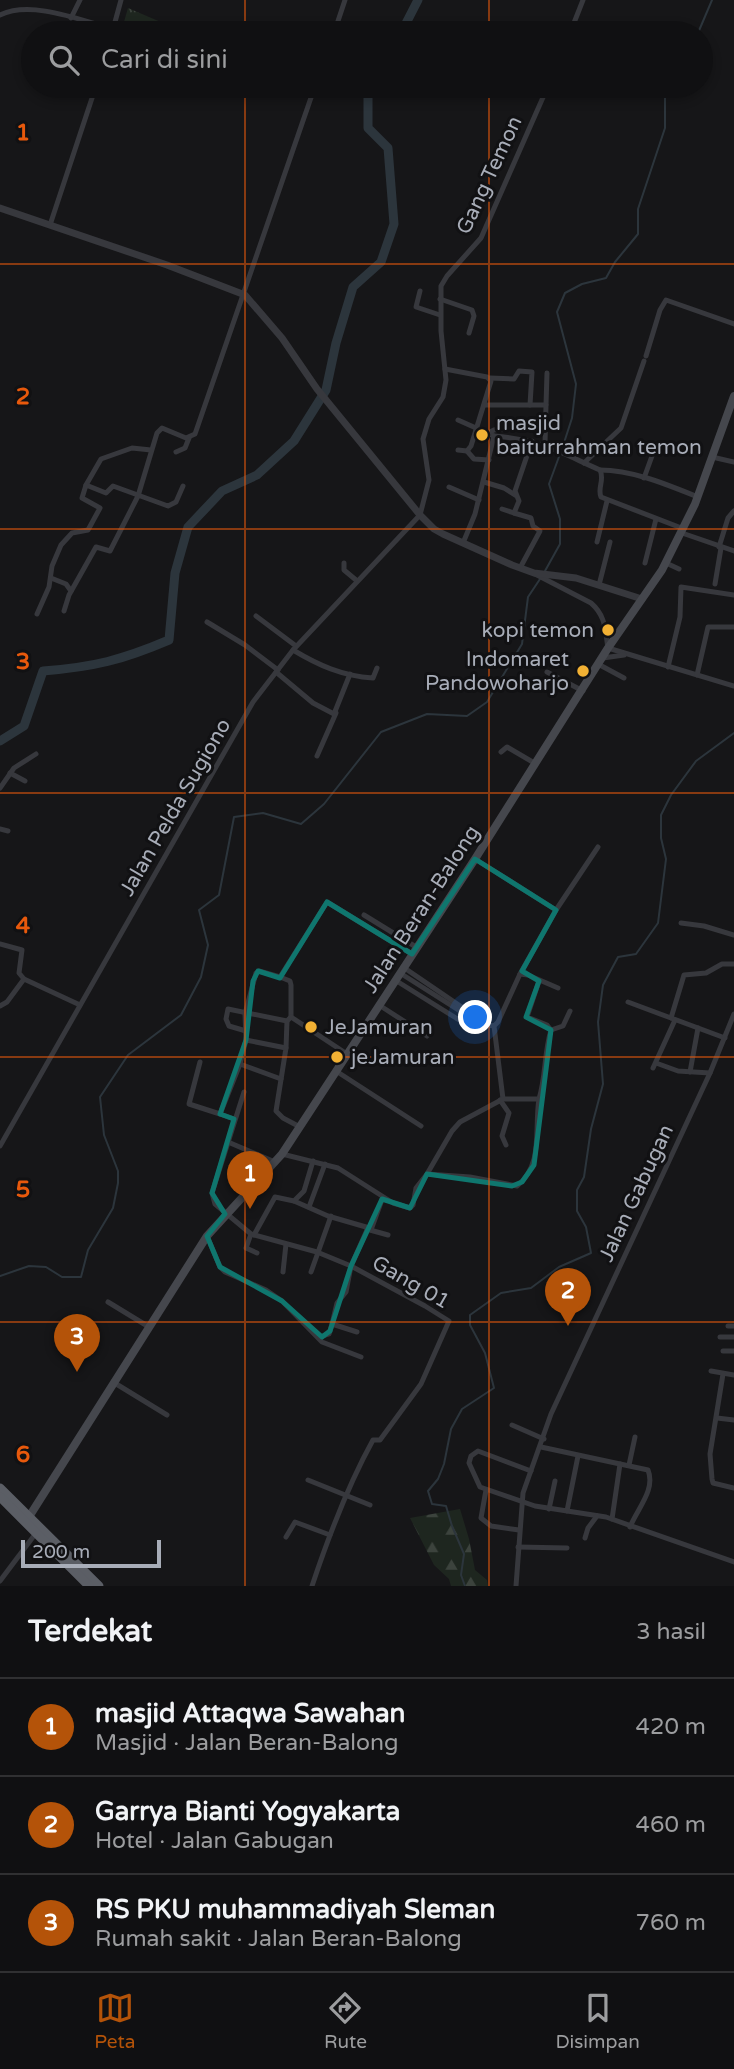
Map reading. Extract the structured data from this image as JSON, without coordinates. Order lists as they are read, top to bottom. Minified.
{"streets":{"main road":["Jalan Beran-Balong"],"street":["Gang Temon","Jalan Pelda Sugiono","Jalan Gabugan","Gang 01"]},"crossings":[["Gang Temon","Jalan Pelda Sugiono"],["Jalan Beran-Balong","Gang 01"]],"places":["masjid baiturrahman temon","kopi temon","Indomaret Pandowoharjo","JeJamuran","jeJamuran"],"scale_bar":"200 m","page":{"search":"Cari di sini","pins":["1","2","3"],"scale":"200 m","heading":["Terdekat","3 hasil"],"list":[{"mark":"1","name":"masjid Attaqwa Sawahan","note":"Masjid · Jalan Beran-Balong","value":"420 m"},{"mark":"2","name":"Garrya Bianti Yogyakarta","note":"Hotel · Jalan Gabugan","value":"460 m"},{"mark":"3","name":"RS PKU muhammadiyah Sleman","note":"Rumah sakit · Jalan Beran-Balong","value":"760 m"}],"nav":["Peta","Rute","Disimpan"]},"grid":{"rows":["1","2","3","4","5","6"]}}
